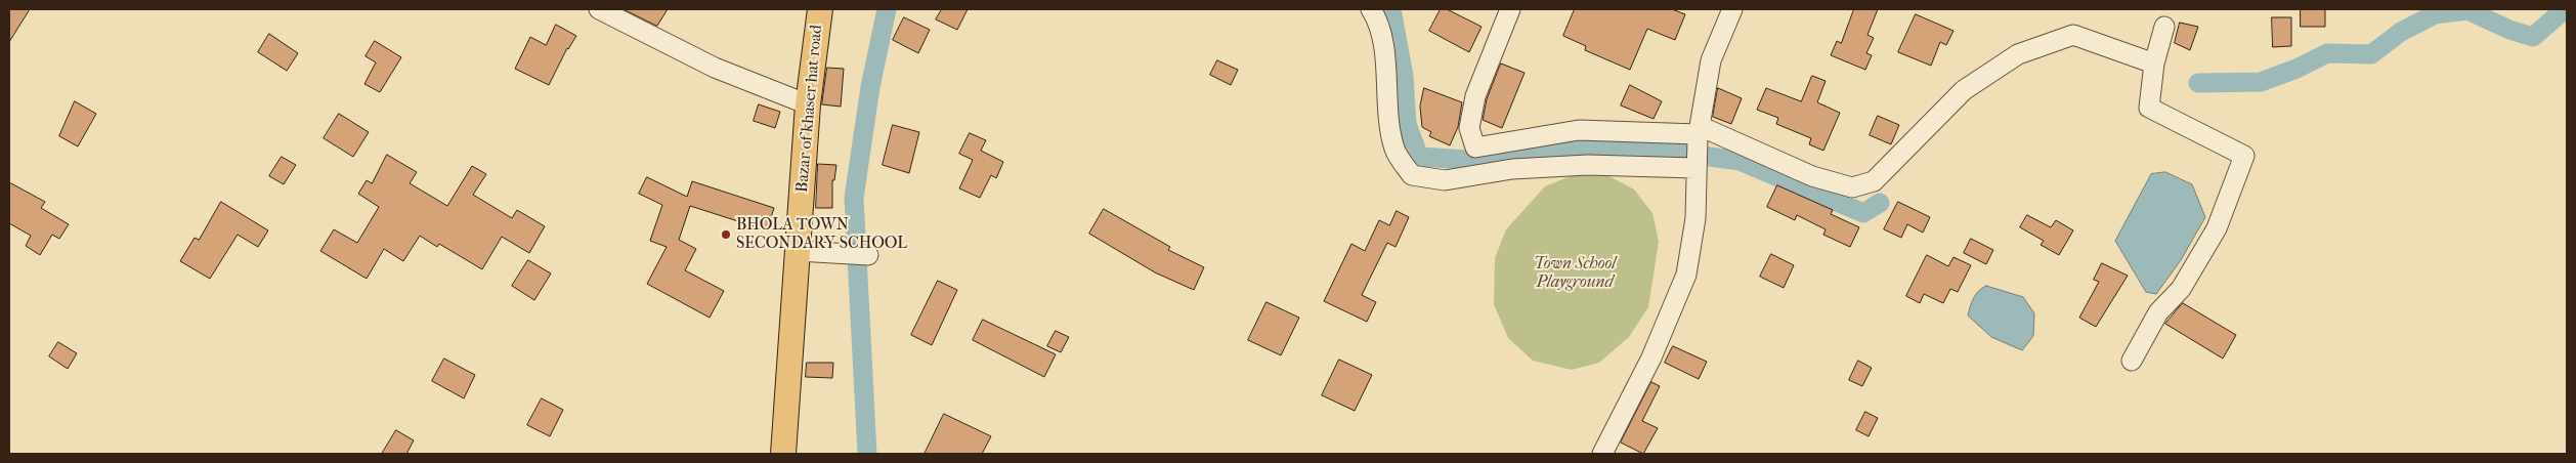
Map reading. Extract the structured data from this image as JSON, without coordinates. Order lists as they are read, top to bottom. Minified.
{"streets":{"main road":["Bazar of khaser hat road"]},"parks":["Town School Playground"],"places":["BHOLA TOWN SECONDARY SCHOOL"]}
